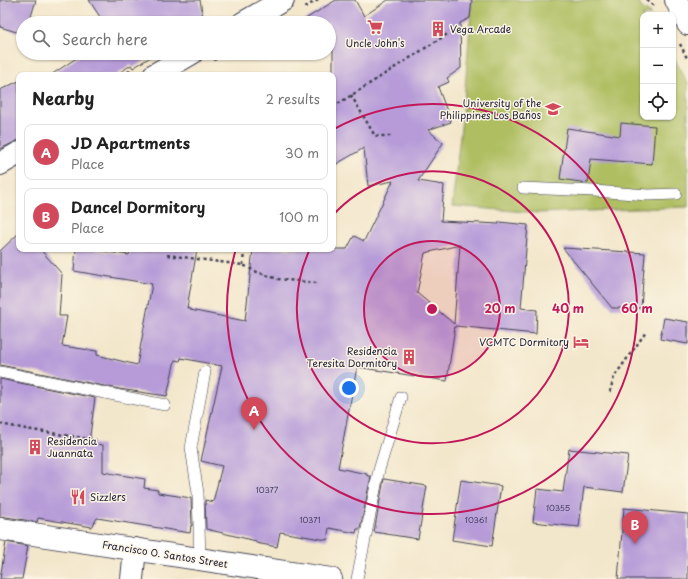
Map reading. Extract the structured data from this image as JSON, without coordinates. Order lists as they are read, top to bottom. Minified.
{"streets":{"street":["Francisco O. Santos Street"]},"places":{"supermarket":["Uncle John's"],"building":["Vega Arcade","Residencia Teresita Dormitory","Residencia Juannata"],"school or university":["University of the Philippines Los Baños"],"hotel":["VCMTC Dormitory"],"restaurant":["Sizzlers"]},"house_numbers":["10377","10355","10371","10361"],"page":{"map_buttons":["+","−"],"search":"Search here","heading":["Nearby","2 results"],"list":[{"mark":"A","name":"JD Apartments","note":"Place","value":"30 m"},{"mark":"B","name":"Dancel Dormitory","note":"Place","value":"100 m"}],"pins":["A","B"]},"rings":["20 m","40 m","60 m"]}
